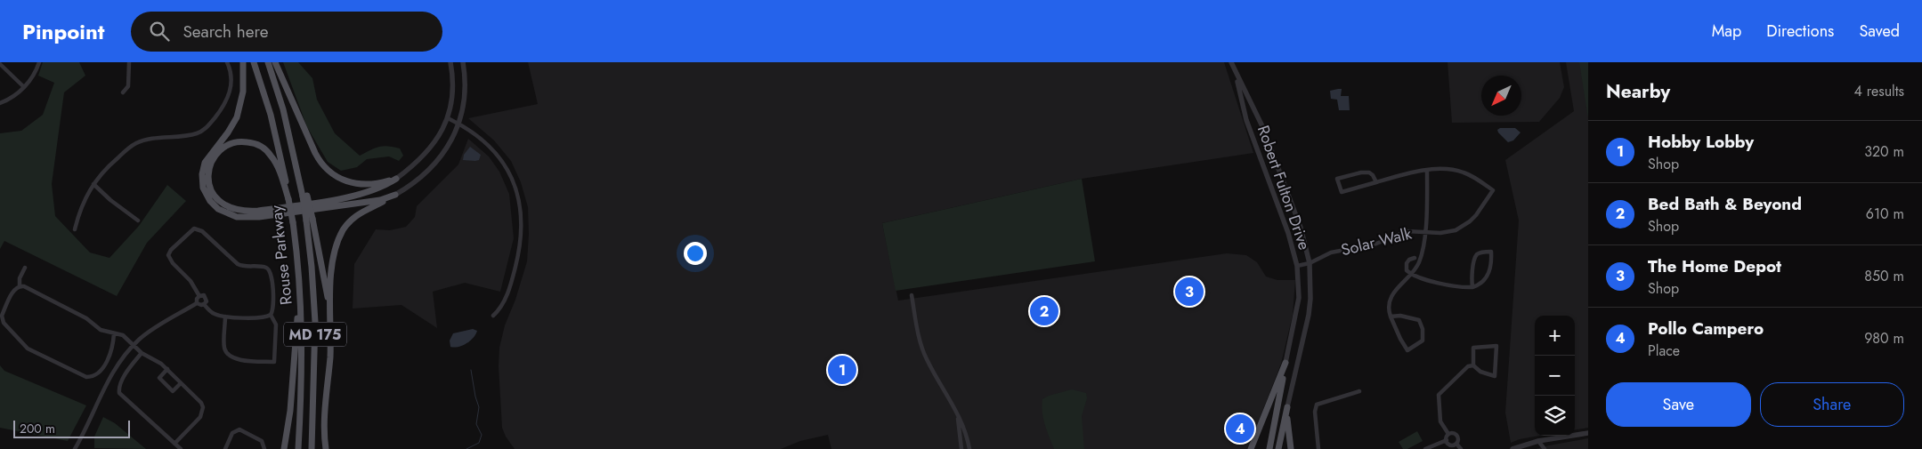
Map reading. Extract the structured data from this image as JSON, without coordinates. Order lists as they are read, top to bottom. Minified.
{"streets":{"main road":["Rouse Parkway","MD 175"],"street":["Robert Fulton Drive","Solar Walk"]},"crossings":[["Robert Fulton Drive","Solar Walk"]],"scale_bar":"200 m","north":"bottom left","page":{"header":"Pinpoint","search":"Search here","nav":["Map","Directions","Saved"],"heading":["Nearby","4 results"],"list":[{"mark":"1","name":"Hobby Lobby","note":"Shop","value":"320 m"},{"mark":"2","name":"Bed Bath & Beyond","note":"Shop","value":"610 m"},{"mark":"3","name":"The Home Depot","note":"Shop","value":"850 m"},{"mark":"4","name":"Pollo Campero","note":"Place","value":"980 m"}],"pins":["3","2","1","4"],"map_buttons":["+","−"],"buttons":["Save","Share"],"scale":"200 m"}}
